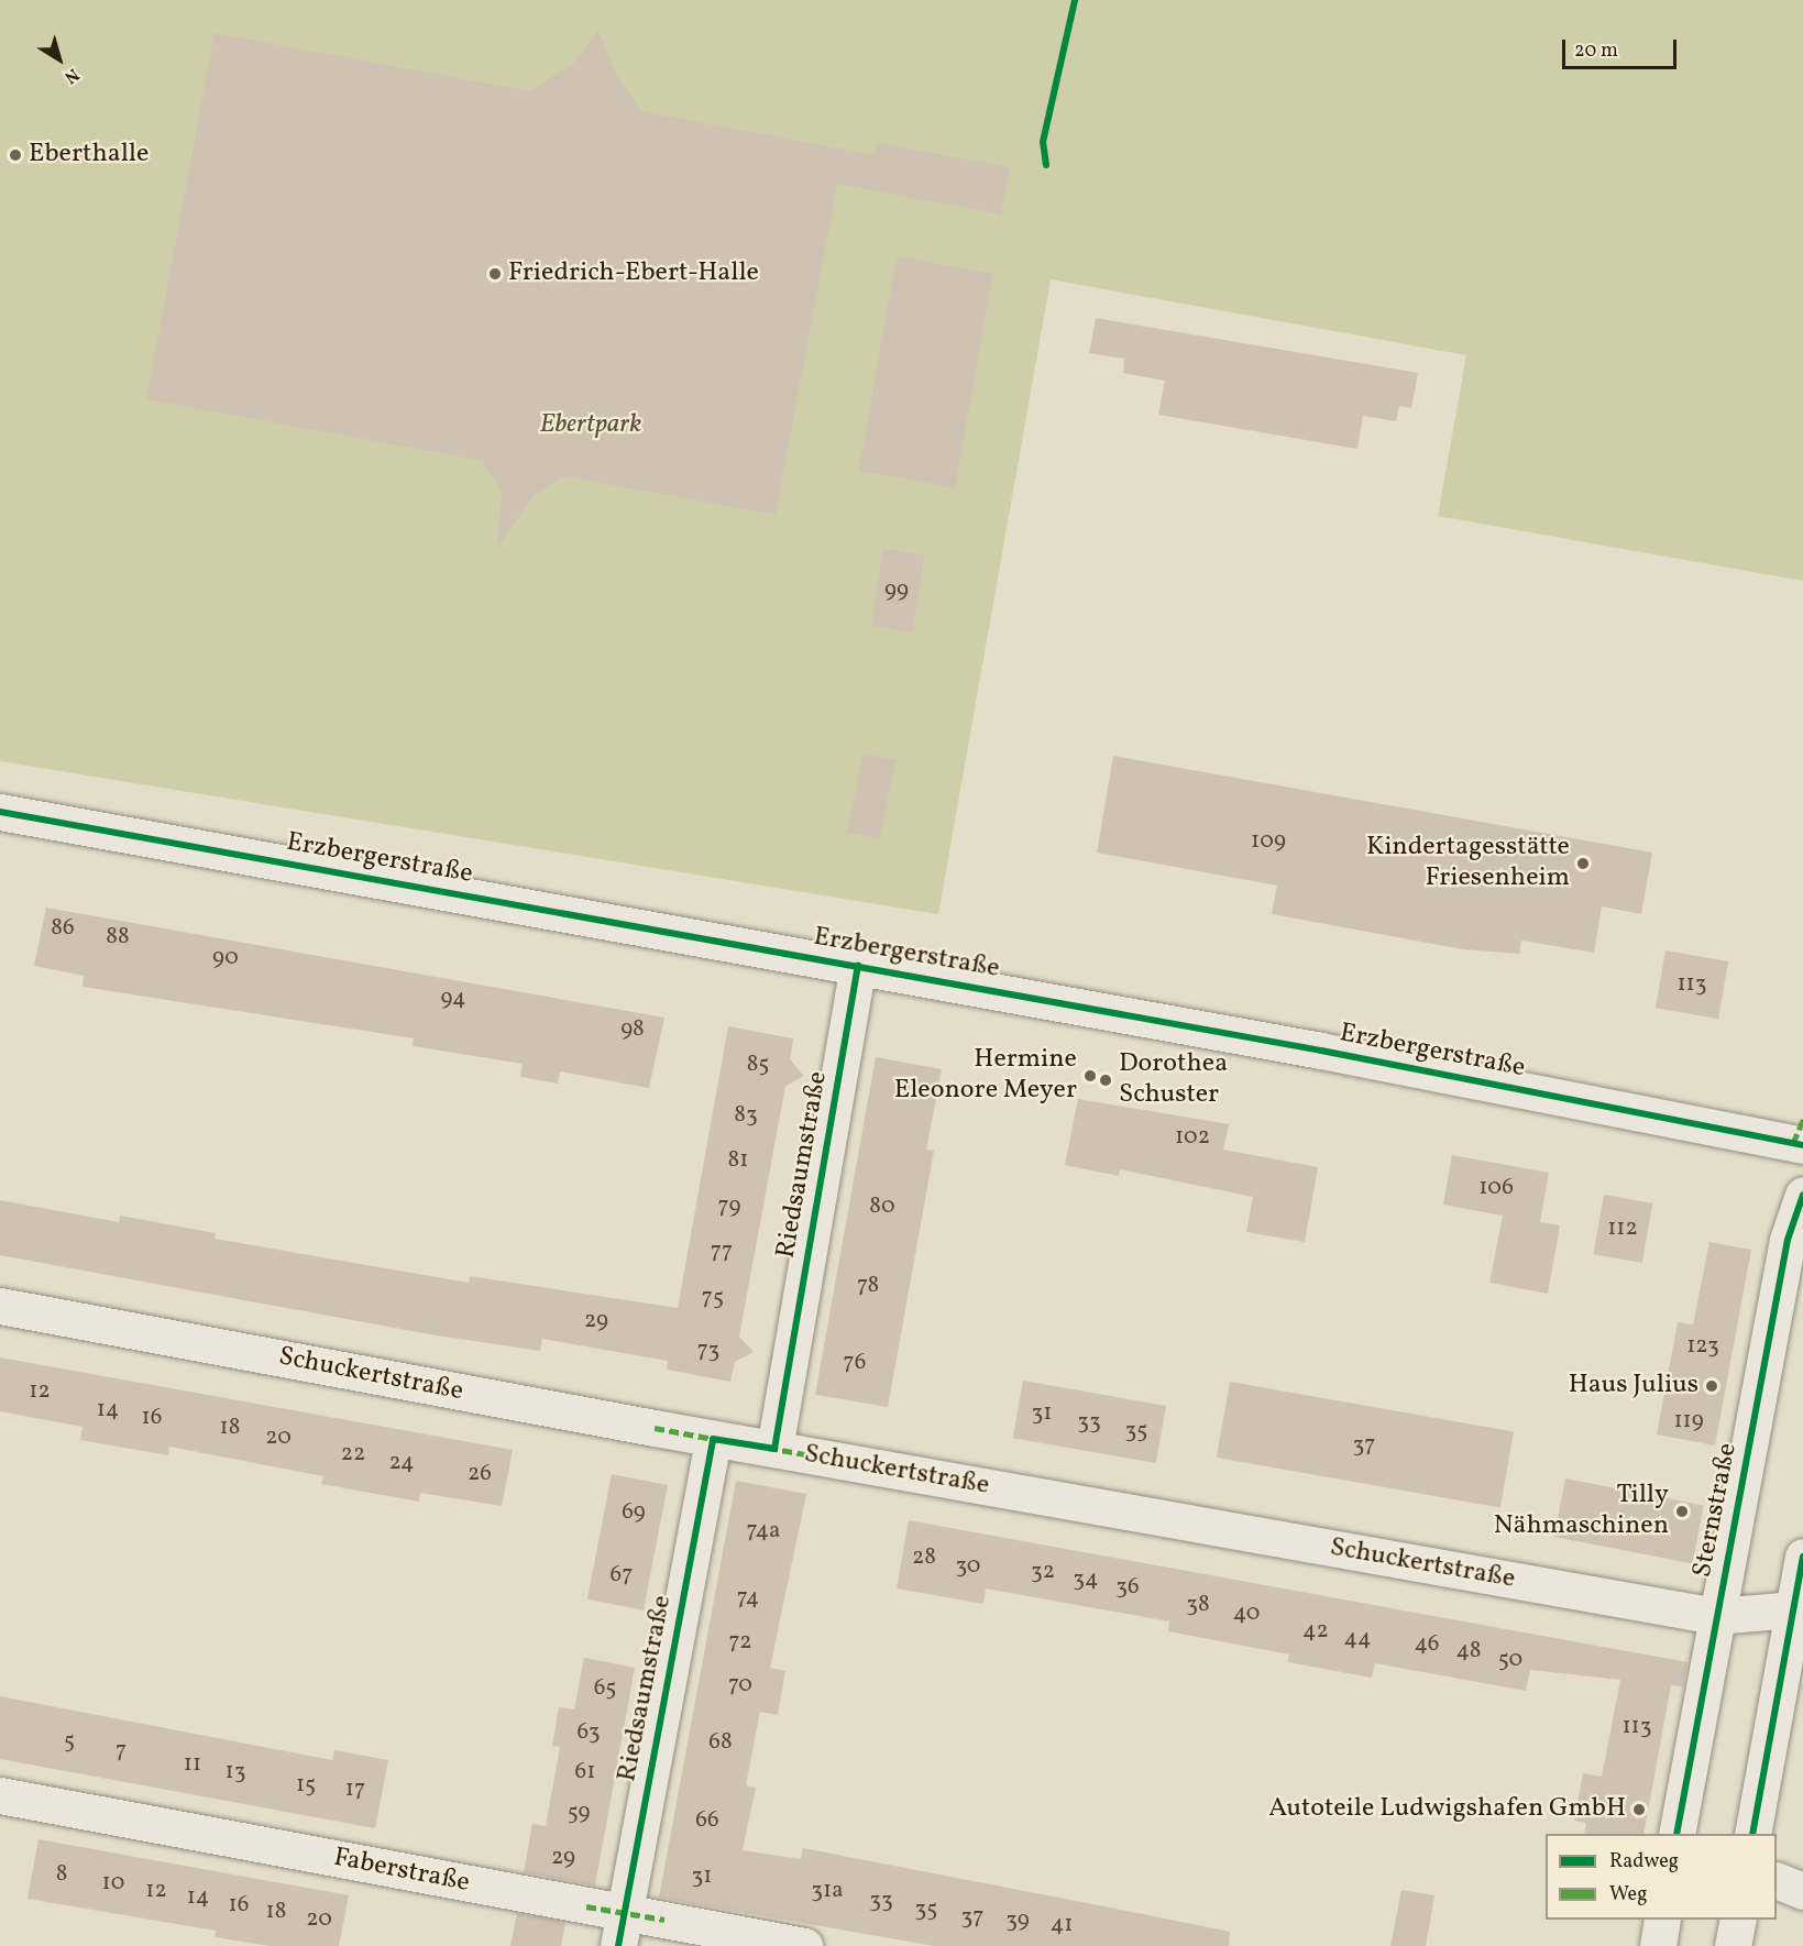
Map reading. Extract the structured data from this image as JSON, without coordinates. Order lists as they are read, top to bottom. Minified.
{"streets":{"street":["Erzbergerstraße","Riedsaumstraße","Schuckertstraße","Sternstraße","Faberstraße"]},"crossings":[["Erzbergerstraße","Riedsaumstraße"],["Riedsaumstraße","Schuckertstraße"],["Riedsaumstraße","Faberstraße"],["Schuckertstraße","Sternstraße"]],"parks":["Ebertpark"],"places":["Eberthalle","Friedrich-Ebert-Halle","Kindertagesstätte Friesenheim","Hermine Eleonore Meyer","Dorothea Schuster","Haus Julius","Tilly Nähmaschinen","Autoteile Ludwigshafen GmbH"],"house_numbers":["99","109","86","88","90","113","94","98","85","83","102","81","106","79","80","112","77","78","75","29","123","73","76","12","14","31","16","119","33","18","35","20","37","22","24","26","69","74a","28","30","32","67","34","36","74","38","40","42","44","72","46","48","50","70","65","113","63","5","68","7","11","13","61","15","17","59","66","29","8","31","10","12","31a","14","33","16","35","18","37","20","39","41"],"legend":["Radweg","Weg"],"scale_bar":"20 m","north":"bottom right"}
